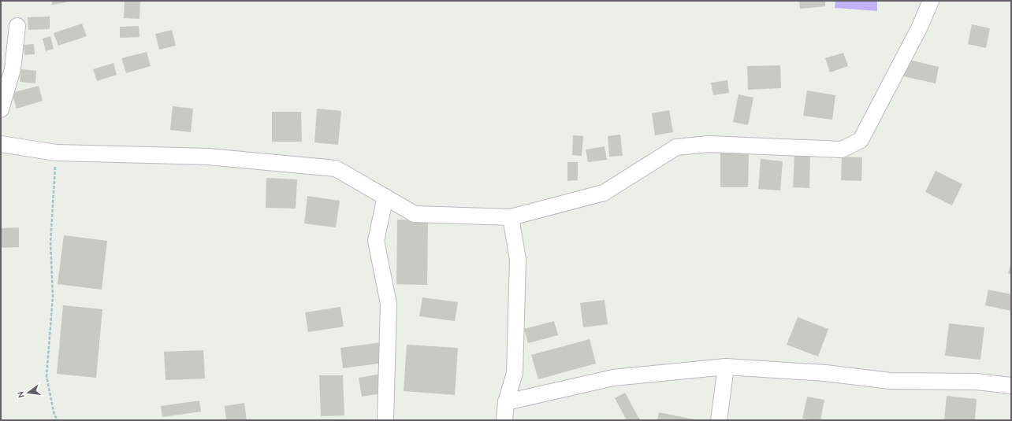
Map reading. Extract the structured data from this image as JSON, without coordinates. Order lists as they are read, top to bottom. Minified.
{"north":"left"}
